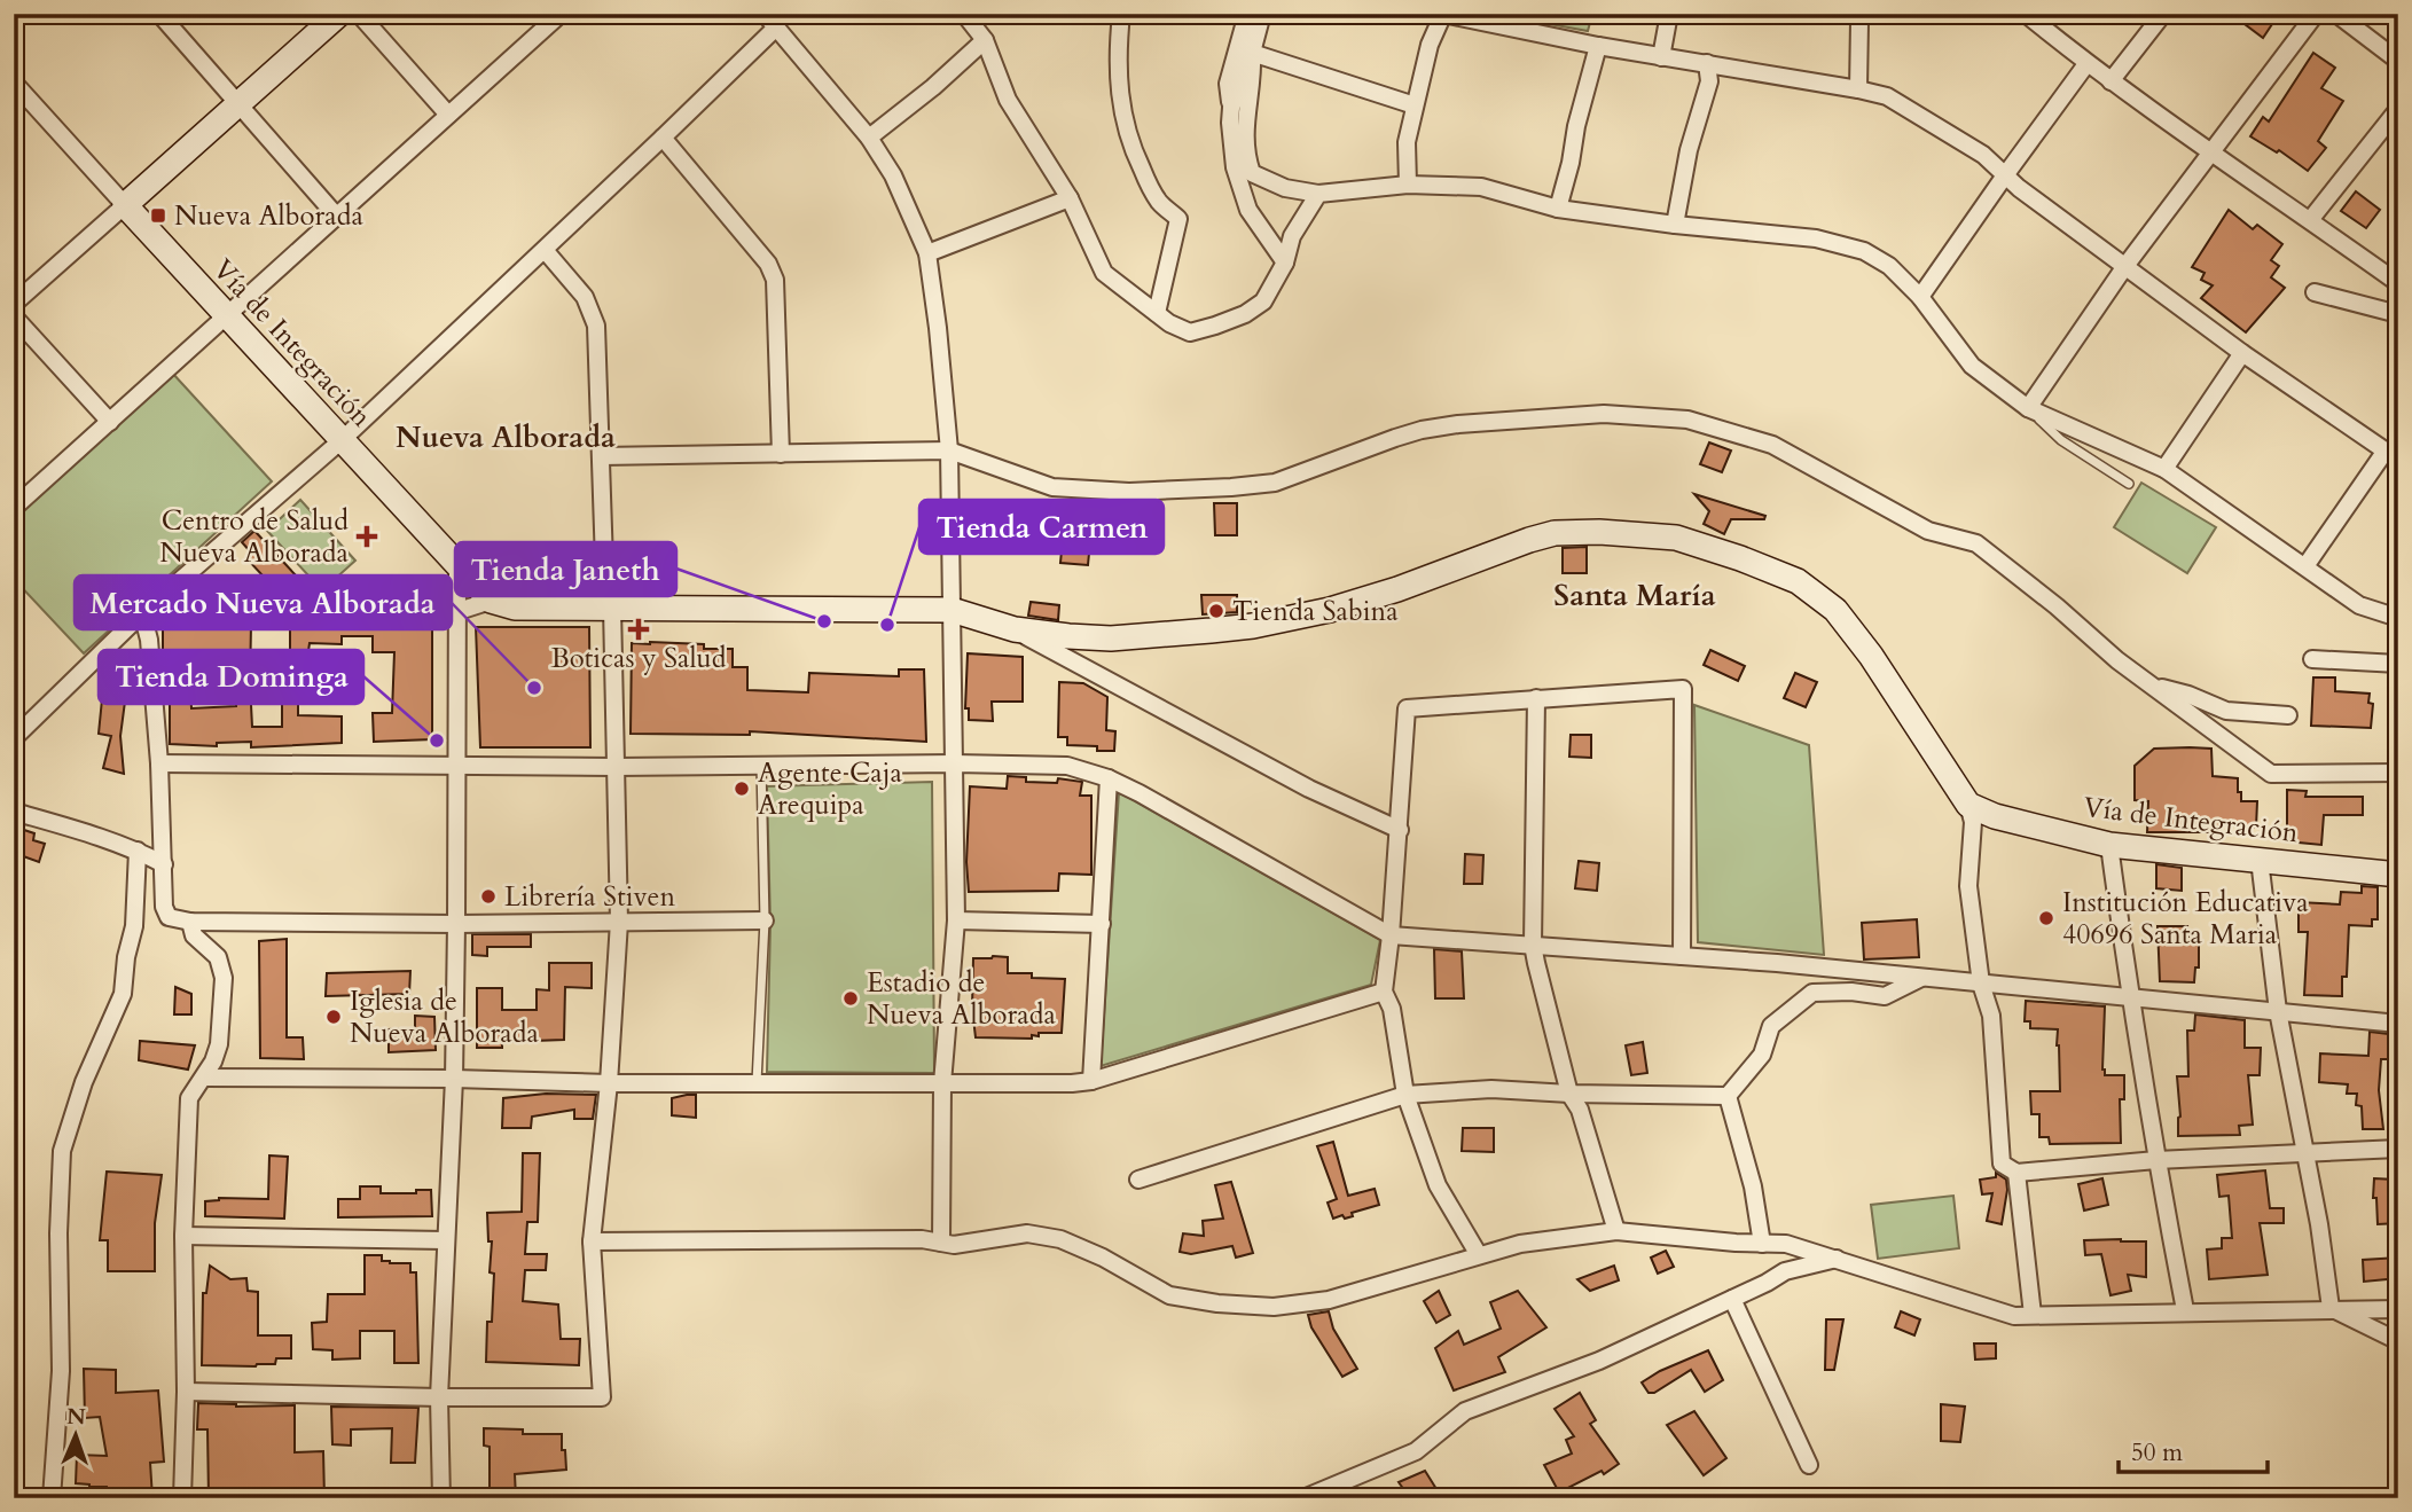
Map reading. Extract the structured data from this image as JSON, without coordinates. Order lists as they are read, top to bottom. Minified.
{"streets":{"main road":["Vía de Integración"]},"districts":["Nueva Alborada","Santa María"],"places":{"transit":["Nueva Alborada"],"health":["Centro de Salud Nueva Alborada","Boticas y Salud"],"other":["Tienda Sabina","Tienda Janeth","Tienda Carmen","Mercado Nueva Alborada","Tienda Dominga","Agente Caja Arequipa","Librería Stiven","Institución Educativa 40696 Santa Maria","Estadio de Nueva Alborada","Iglesia de Nueva Alborada"]},"scale_bar":"50 m","north":"top"}
